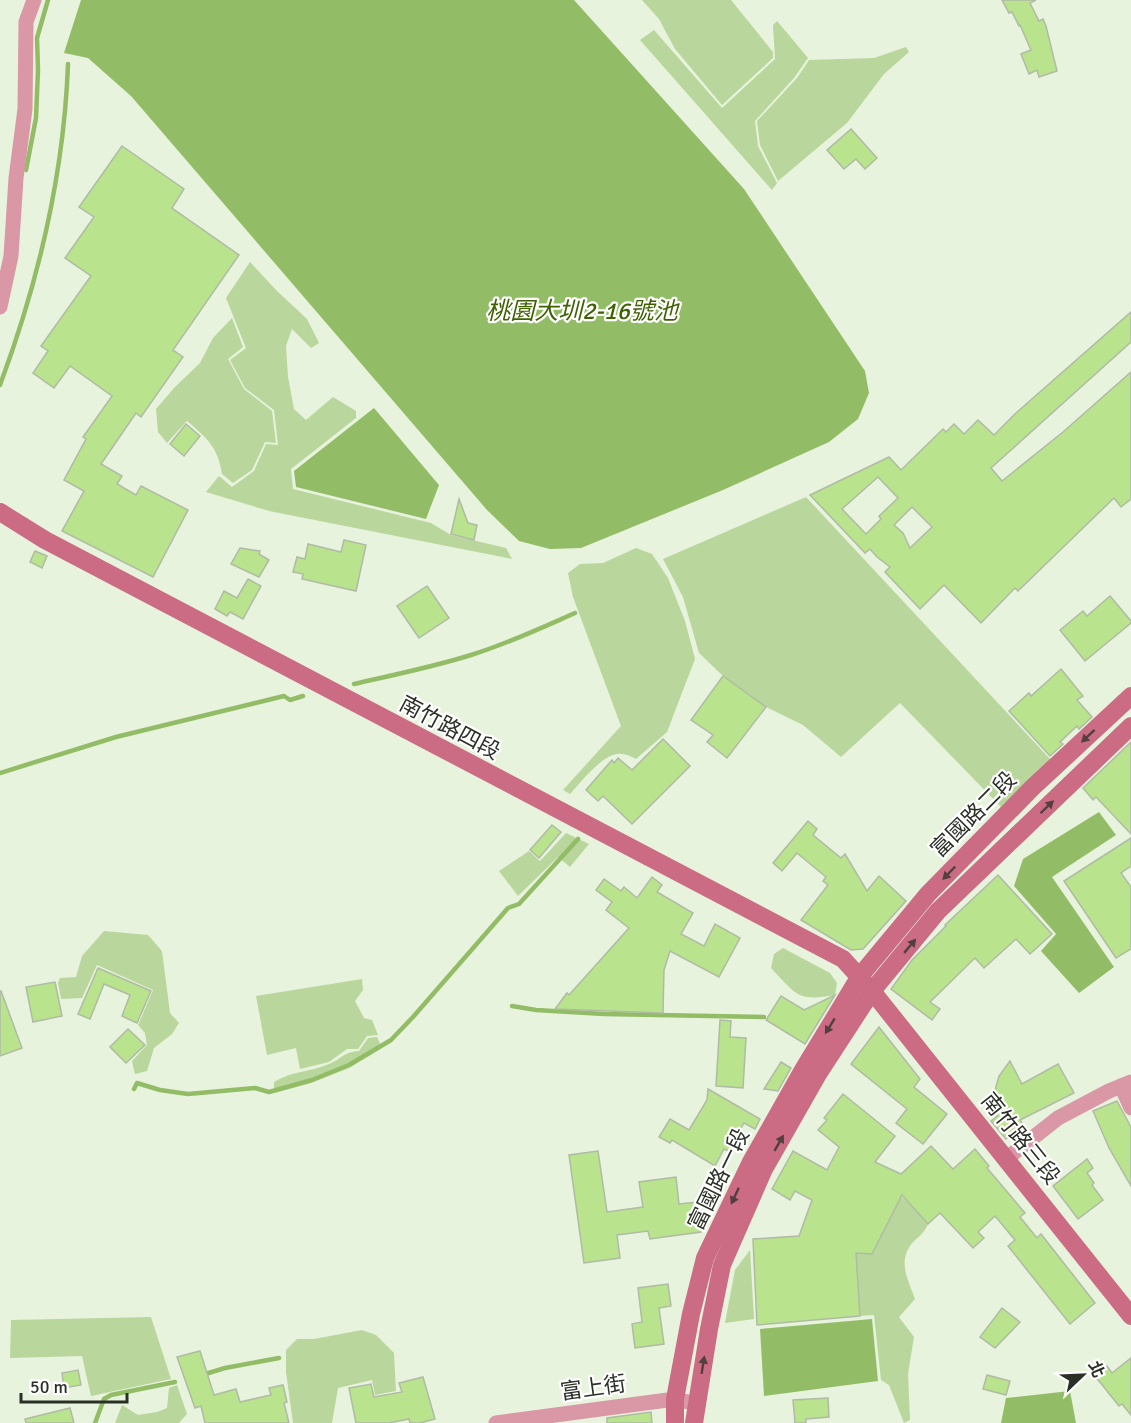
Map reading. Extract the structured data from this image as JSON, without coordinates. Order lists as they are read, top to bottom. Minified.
{"streets":{"street":["南竹路四段","富國路二段","南竹路三段","富國路一段","富上街"]},"crossings":[["南竹路四段","富國路二段"],["南竹路四段","南竹路三段"],["南竹路四段","富國路一段"],["富國路二段","南竹路三段"],["富國路二段","富國路一段"],["南竹路三段","富國路一段"],["富國路一段","富上街"]],"water":["桃園大圳2-16號池"],"scale_bar":"50 m","north":"top right"}
